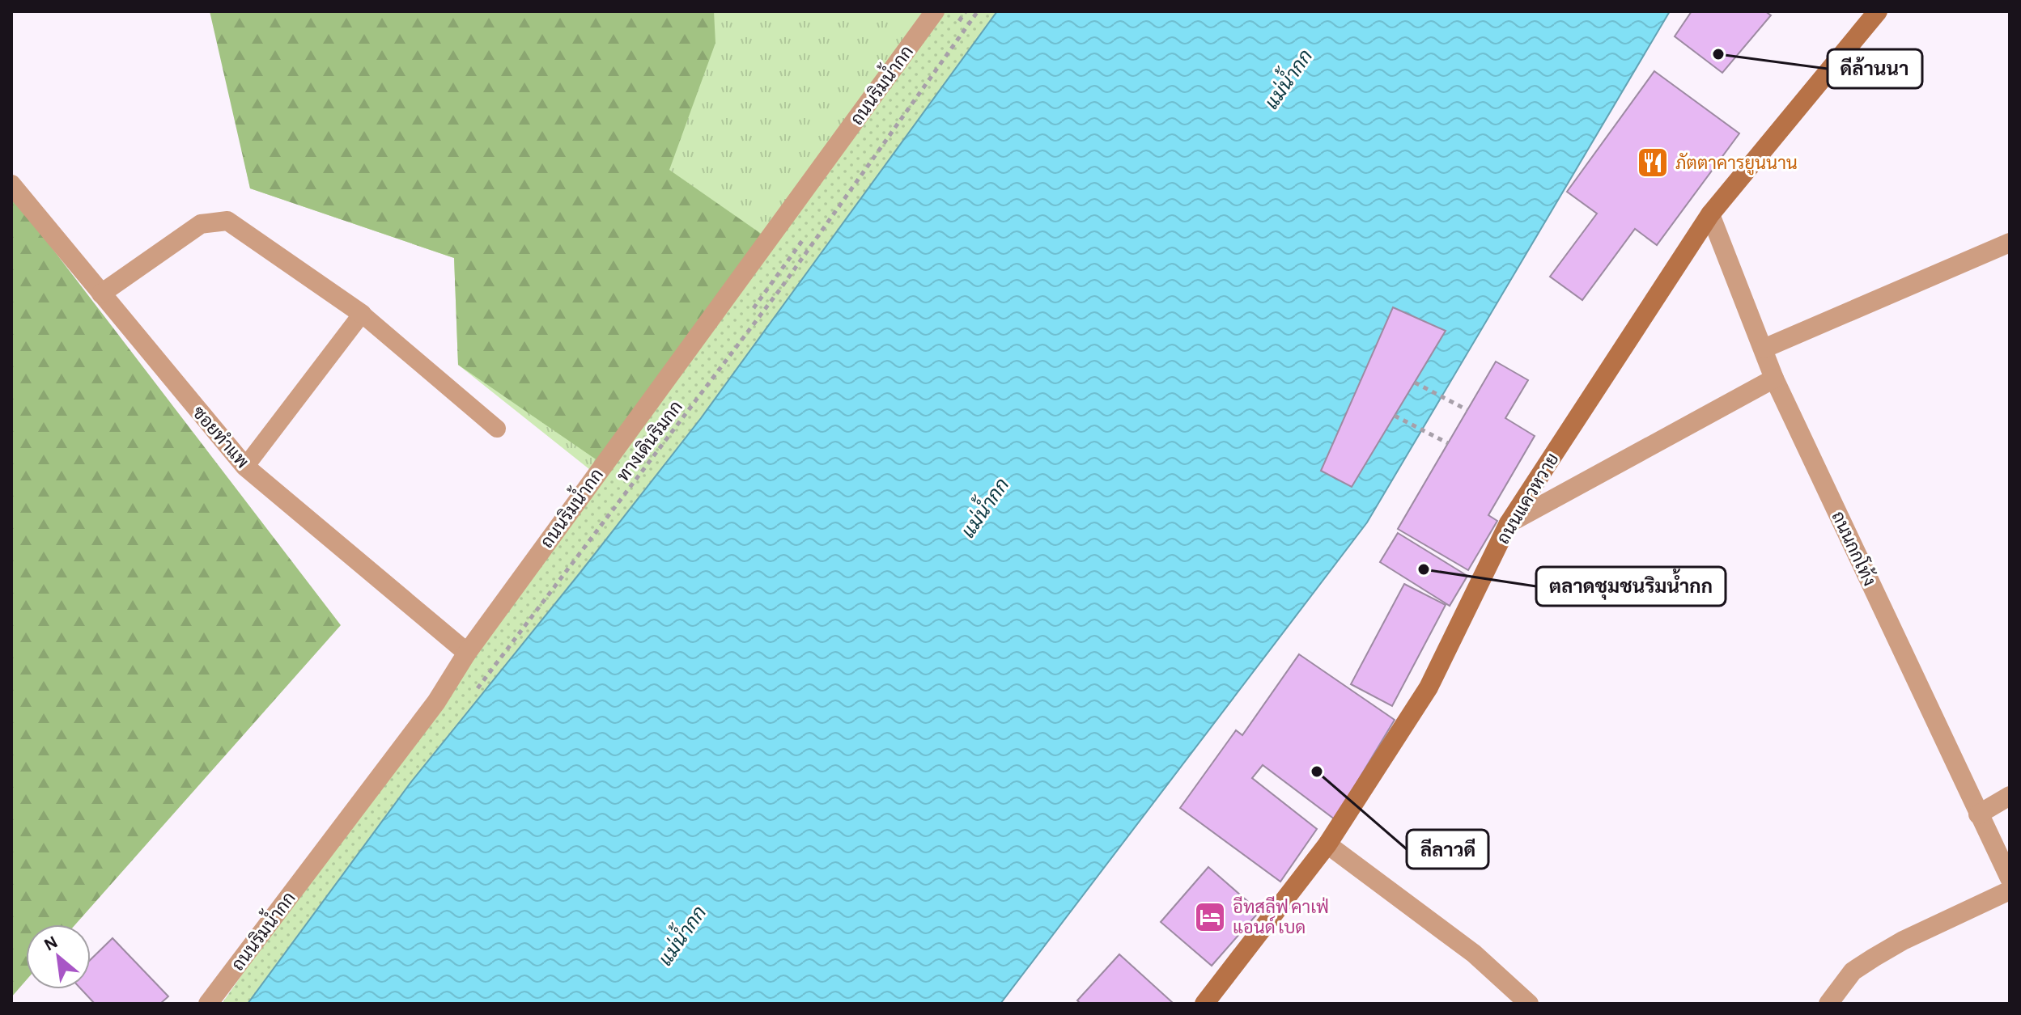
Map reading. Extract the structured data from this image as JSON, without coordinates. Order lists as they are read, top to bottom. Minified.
{"streets":{"street":["ถนนริมน้ำกก","ซอยทำแพ","ถนนแควหวาย","ถนนกกโท้ง"],"path":["ทางเดินริมกก"]},"crossings":[["ถนนริมน้ำกก","ซอยทำแพ"],["ถนนแควหวาย","ถนนกกโท้ง"]],"water":["แม่น้ำกก"],"places":{"other":["ดีล้านนา","ตลาดชุมชนริมน้ำกก","ลีลาวดี"],"restaurant":["ภัตตาคารยูนนาน"],"hotel":["อีทสลีฟ คาเฟ่ แอนด์ เบด"]},"north":"top left"}
